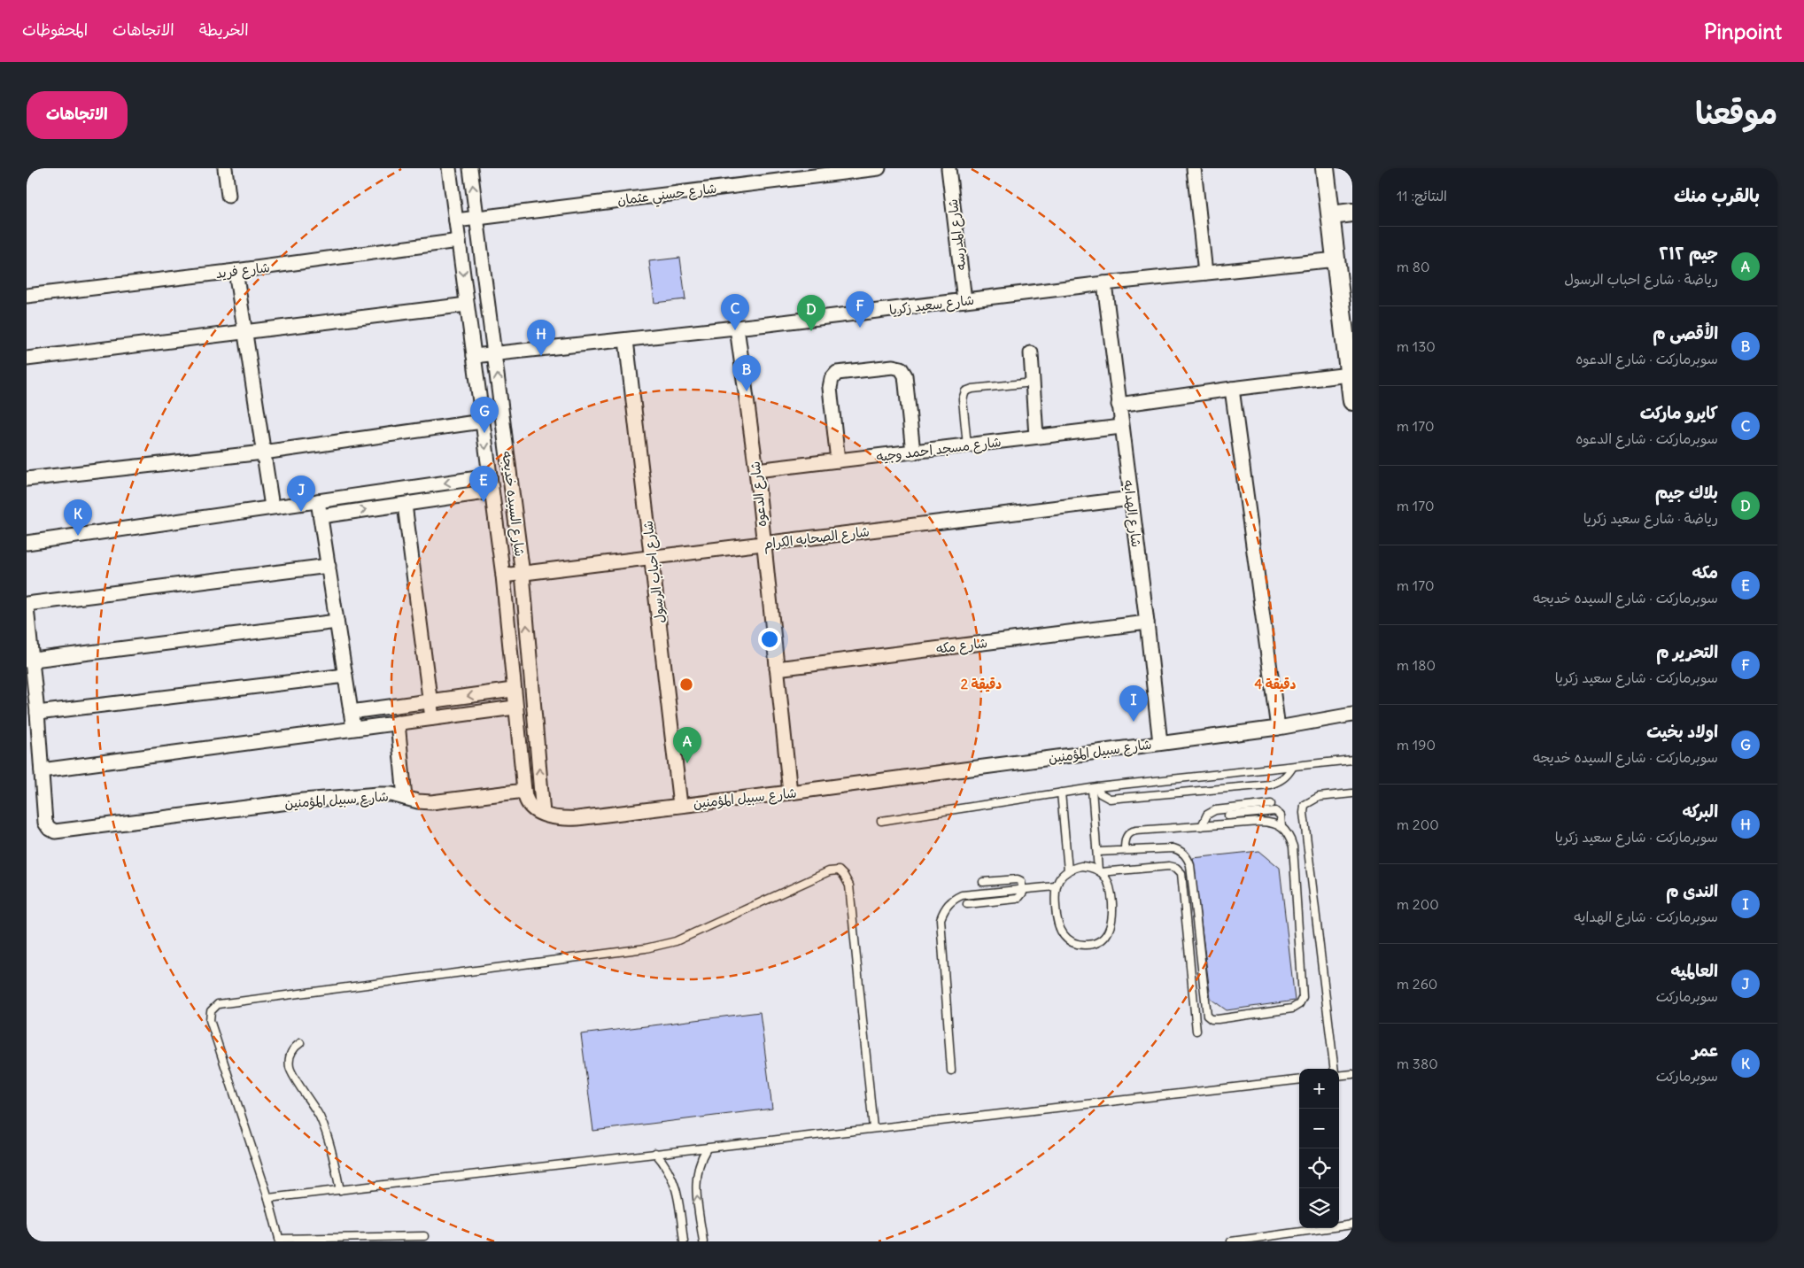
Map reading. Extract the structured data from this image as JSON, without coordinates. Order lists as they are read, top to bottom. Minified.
{"streets":{"street":["شارع حسني عثمان","شارع المدرسه","شارع فريد","شارع سعيد زكريا","شارع مسجد احمد وجيه","شارع الدعوه","شارع السيده خديجه","شارع الهدايه","شارع الصحابه الكرام","شارع احباب الرسول","شارع مكه","شارع سبيل المؤمنين"]},"crossings":[["شارع حسني عثمان","شارع السيده خديجه"],["شارع المدرسه","شارع سعيد زكريا"],["شارع فريد","شارع السيده خديجه"],["شارع سعيد زكريا","شارع الدعوه"],["شارع سعيد زكريا","شارع السيده خديجه"],["شارع سعيد زكريا","شارع الهدايه"],["شارع سعيد زكريا","شارع احباب الرسول"],["شارع مسجد احمد وجيه","شارع الدعوه"],["شارع مسجد احمد وجيه","شارع الهدايه"],["شارع الدعوه","شارع الصحابه الكرام"],["شارع الدعوه","شارع مكه"],["شارع الدعوه","شارع سبيل المؤمنين"],["شارع السيده خديجه","شارع الصحابه الكرام"],["شارع السيده خديجه","شارع سبيل المؤمنين"],["شارع الهدايه","شارع الصحابه الكرام"],["شارع الهدايه","شارع مكه"],["شارع الهدايه","شارع سبيل المؤمنين"],["شارع الصحابه الكرام","شارع احباب الرسول"],["شارع احباب الرسول","شارع سبيل المؤمنين"]],"page":{"header":"Pinpoint","nav":["الخريطة","الاتجاهات","المحفوظات"],"title":"موقعنا","buttons":"الاتجاهات","heading":["بالقرب منك","النتائج: 11"],"list":[{"mark":"A","name":"جيم ٢١٢","note":"رياضة · شارع احباب الرسول","value":"80 m"},{"mark":"B","name":"الأقصى م","note":"سوبرماركت · شارع الدعوه","value":"130 m"},{"mark":"C","name":"كايرو ماركت","note":"سوبرماركت · شارع الدعوه","value":"170 m"},{"mark":"D","name":"بلاك جيم","note":"رياضة · شارع سعيد زكريا","value":"170 m"},{"mark":"E","name":"مكه","note":"سوبرماركت · شارع السيده خديجه","value":"170 m"},{"mark":"F","name":"التحرير م","note":"سوبرماركت · شارع سعيد زكريا","value":"180 m"},{"mark":"G","name":"اولاد بخيت","note":"سوبرماركت · شارع السيده خديجه","value":"190 m"},{"mark":"H","name":"البركه","note":"سوبرماركت · شارع سعيد زكريا","value":"200 m"},{"mark":"I","name":"الندى م","note":"سوبرماركت · شارع الهدايه","value":"200 m"},{"mark":"J","name":"العالميه","note":"سوبرماركت","value":"260 m"},{"mark":"K","name":"عمر","note":"سوبرماركت","value":"380 m"}],"pins":["F","C","D","H","B","G","E","J","K","I","A"],"map_buttons":["+","−"]},"rings":["2 دقيقة","4 دقيقة"]}
